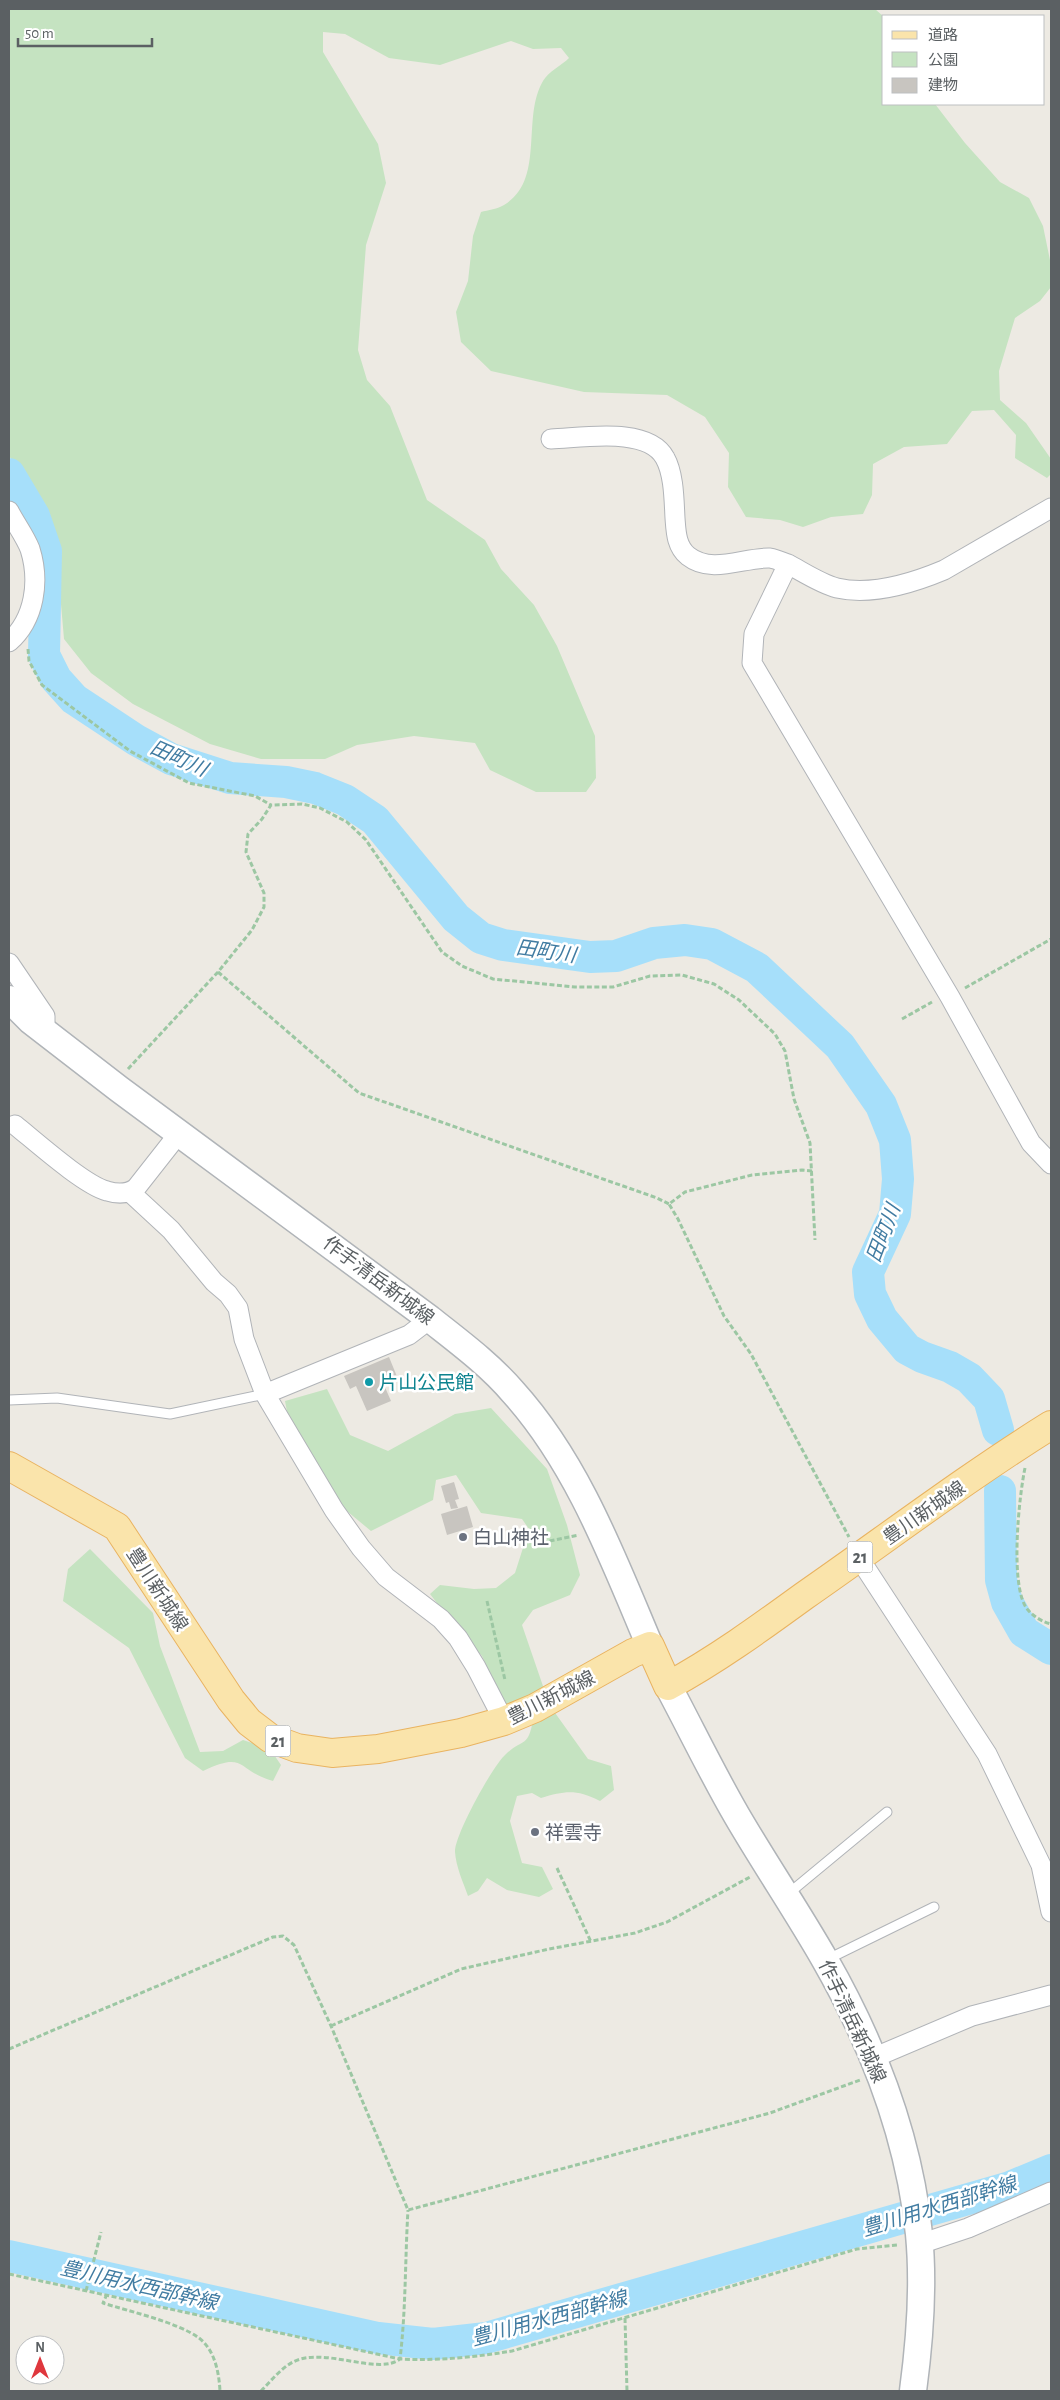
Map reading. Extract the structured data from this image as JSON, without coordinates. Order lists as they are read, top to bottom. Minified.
{"streets":{"main road":["作手清岳新城線","豊川新城線","21"]},"crossings":[["作手清岳新城線","豊川新城線"]],"water":["田町川","豊川用水西部幹線"],"places":["片山公民館","白山神社","祥雲寺"],"legend":["道路","公園","建物"],"scale_bar":"50 m","north":"top"}
